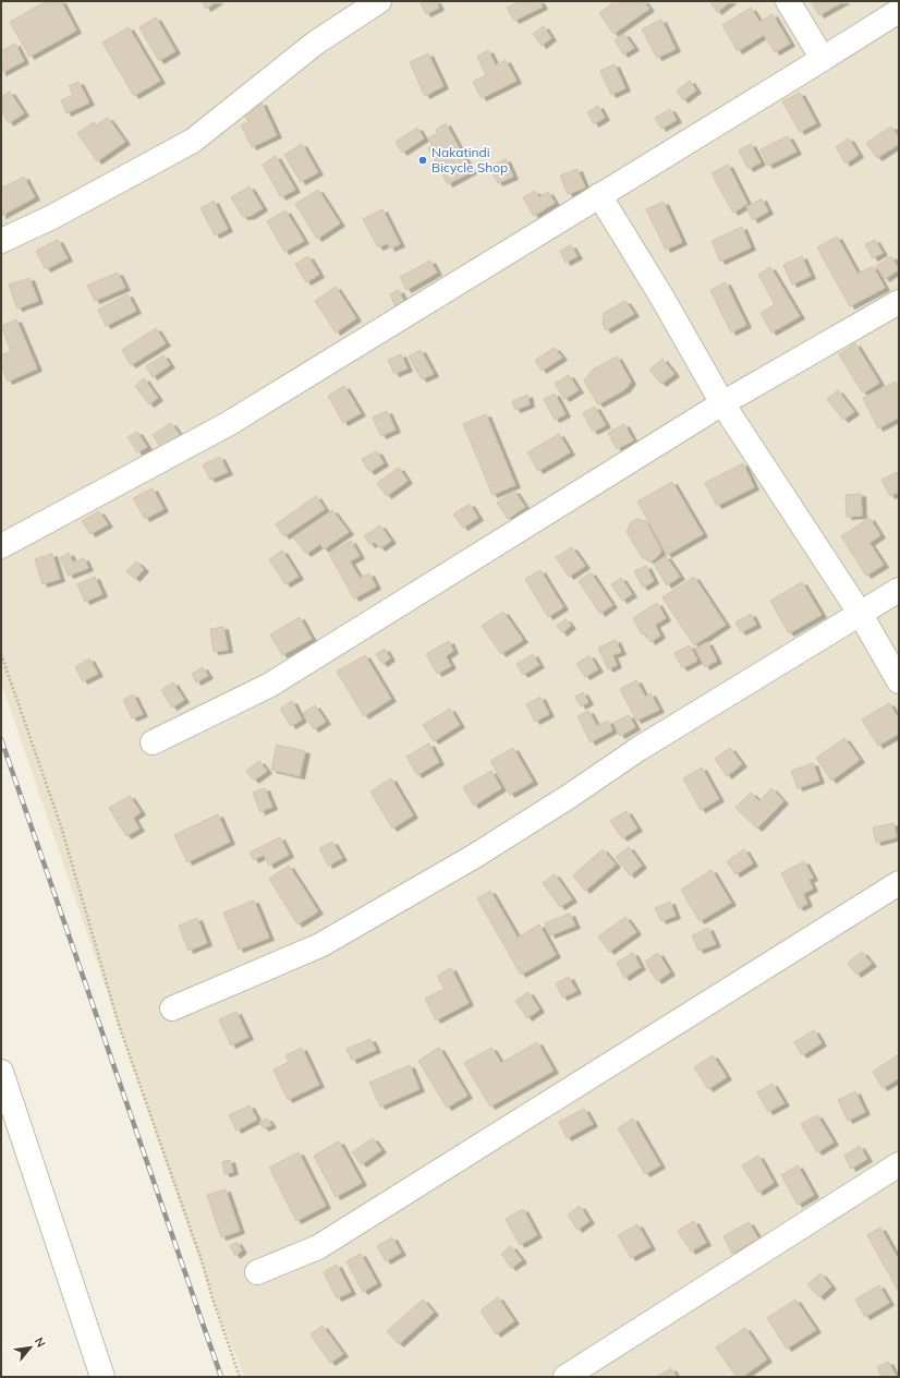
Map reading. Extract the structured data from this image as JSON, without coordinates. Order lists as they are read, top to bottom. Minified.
{"places":["Nakatindi Bicycle Shop"],"north":"top right"}
